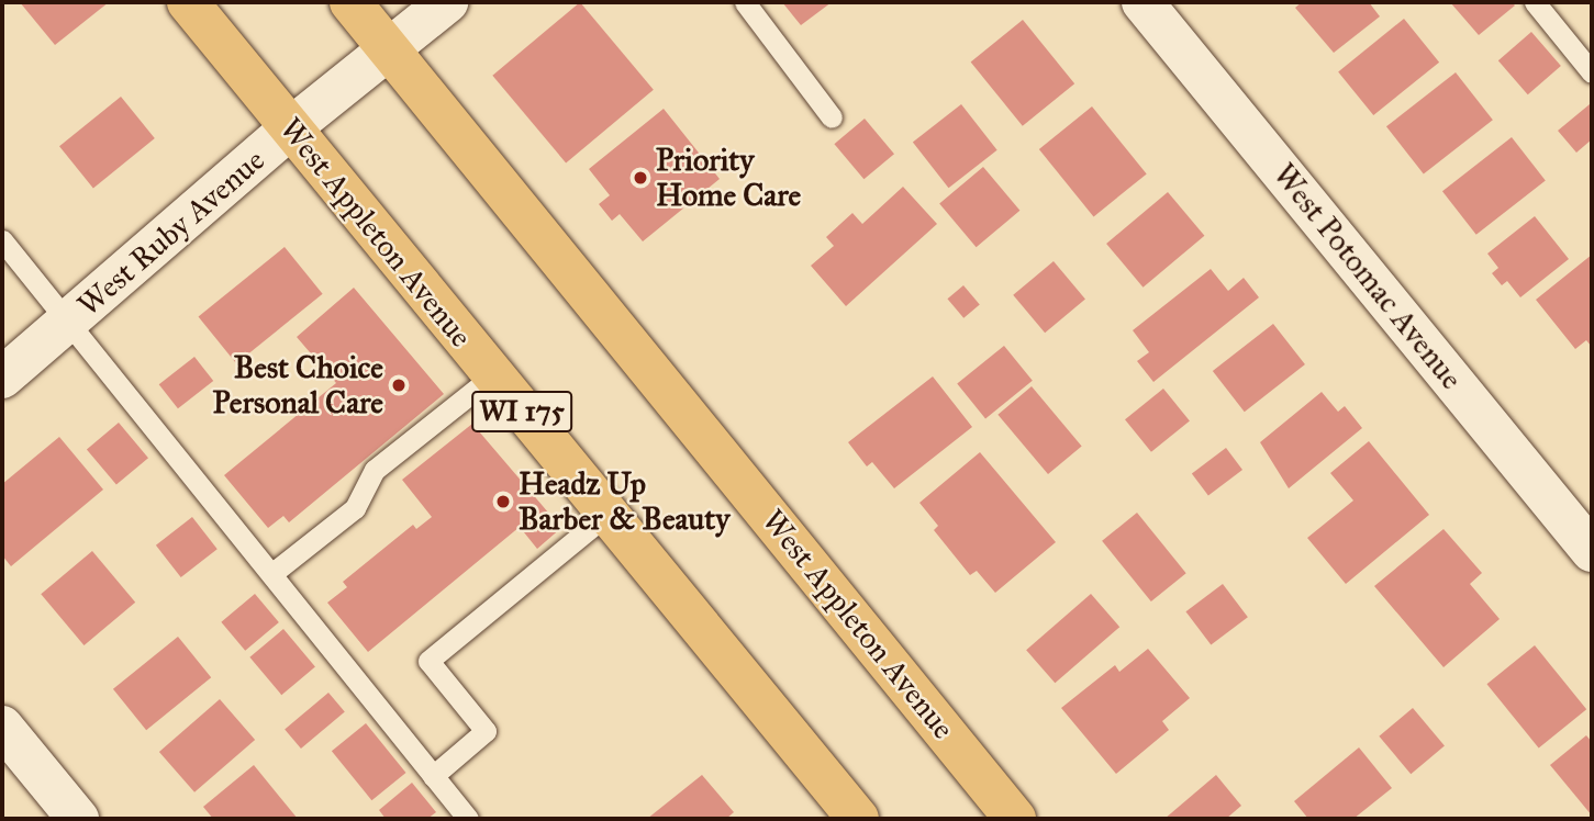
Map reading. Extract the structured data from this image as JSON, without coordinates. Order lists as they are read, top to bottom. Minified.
{"streets":{"main road":["West Appleton Avenue","WI 175"],"street":["West Ruby Avenue","West Potomac Avenue"]},"crossings":[["West Ruby Avenue","West Appleton Avenue"]],"places":["Priority Home Care","Best Choice Personal Care","Headz Up Barber & Beauty"]}
